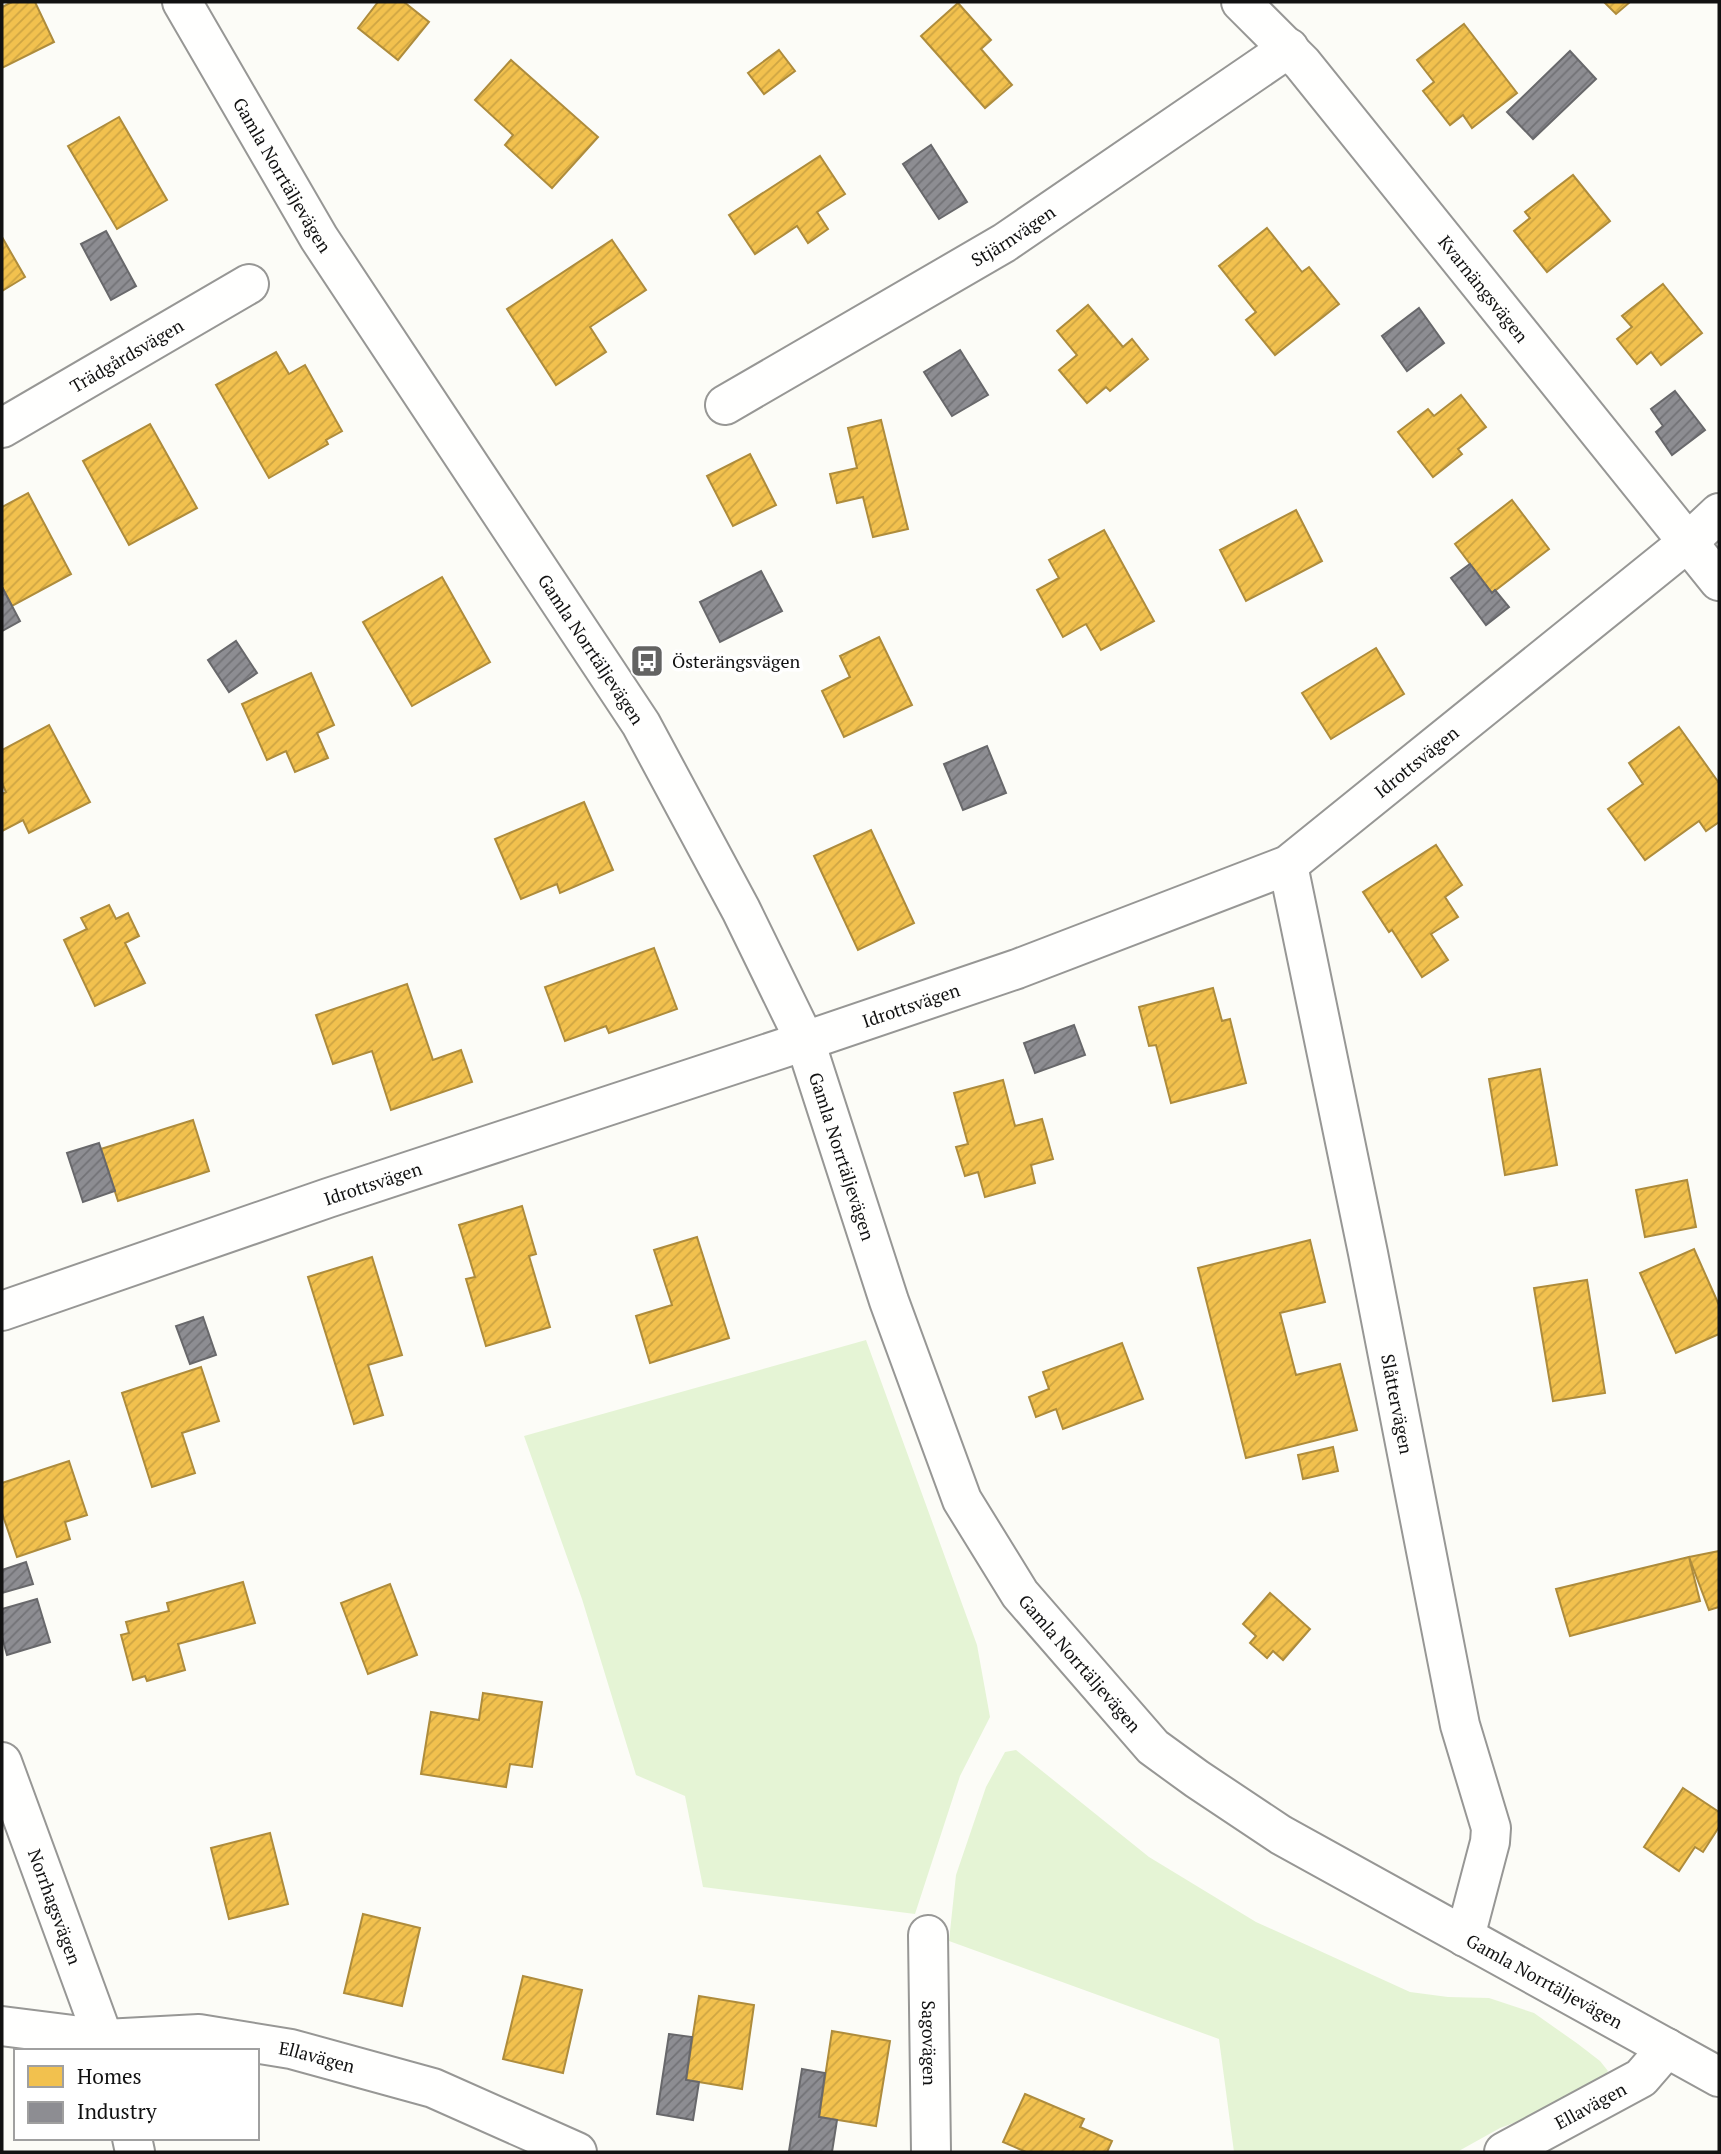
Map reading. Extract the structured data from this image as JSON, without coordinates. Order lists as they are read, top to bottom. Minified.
{"streets":{"street":["Gamla Norrtäljevägen","Stjärnvägen","Kvarnängsvägen","Trädgårdsvägen","Idrottsvägen","Slåttervägen","Norrhagsvägen","Sagovägen","Ellavägen"]},"crossings":[["Gamla Norrtäljevägen","Idrottsvägen"],["Gamla Norrtäljevägen","Slåttervägen"],["Gamla Norrtäljevägen","Ellavägen"],["Stjärnvägen","Kvarnängsvägen"],["Kvarnängsvägen","Idrottsvägen"],["Idrottsvägen","Slåttervägen"],["Norrhagsvägen","Ellavägen"]],"places":{"bus stop":["Österängsvägen"]},"legend":["Homes","Industry"]}
